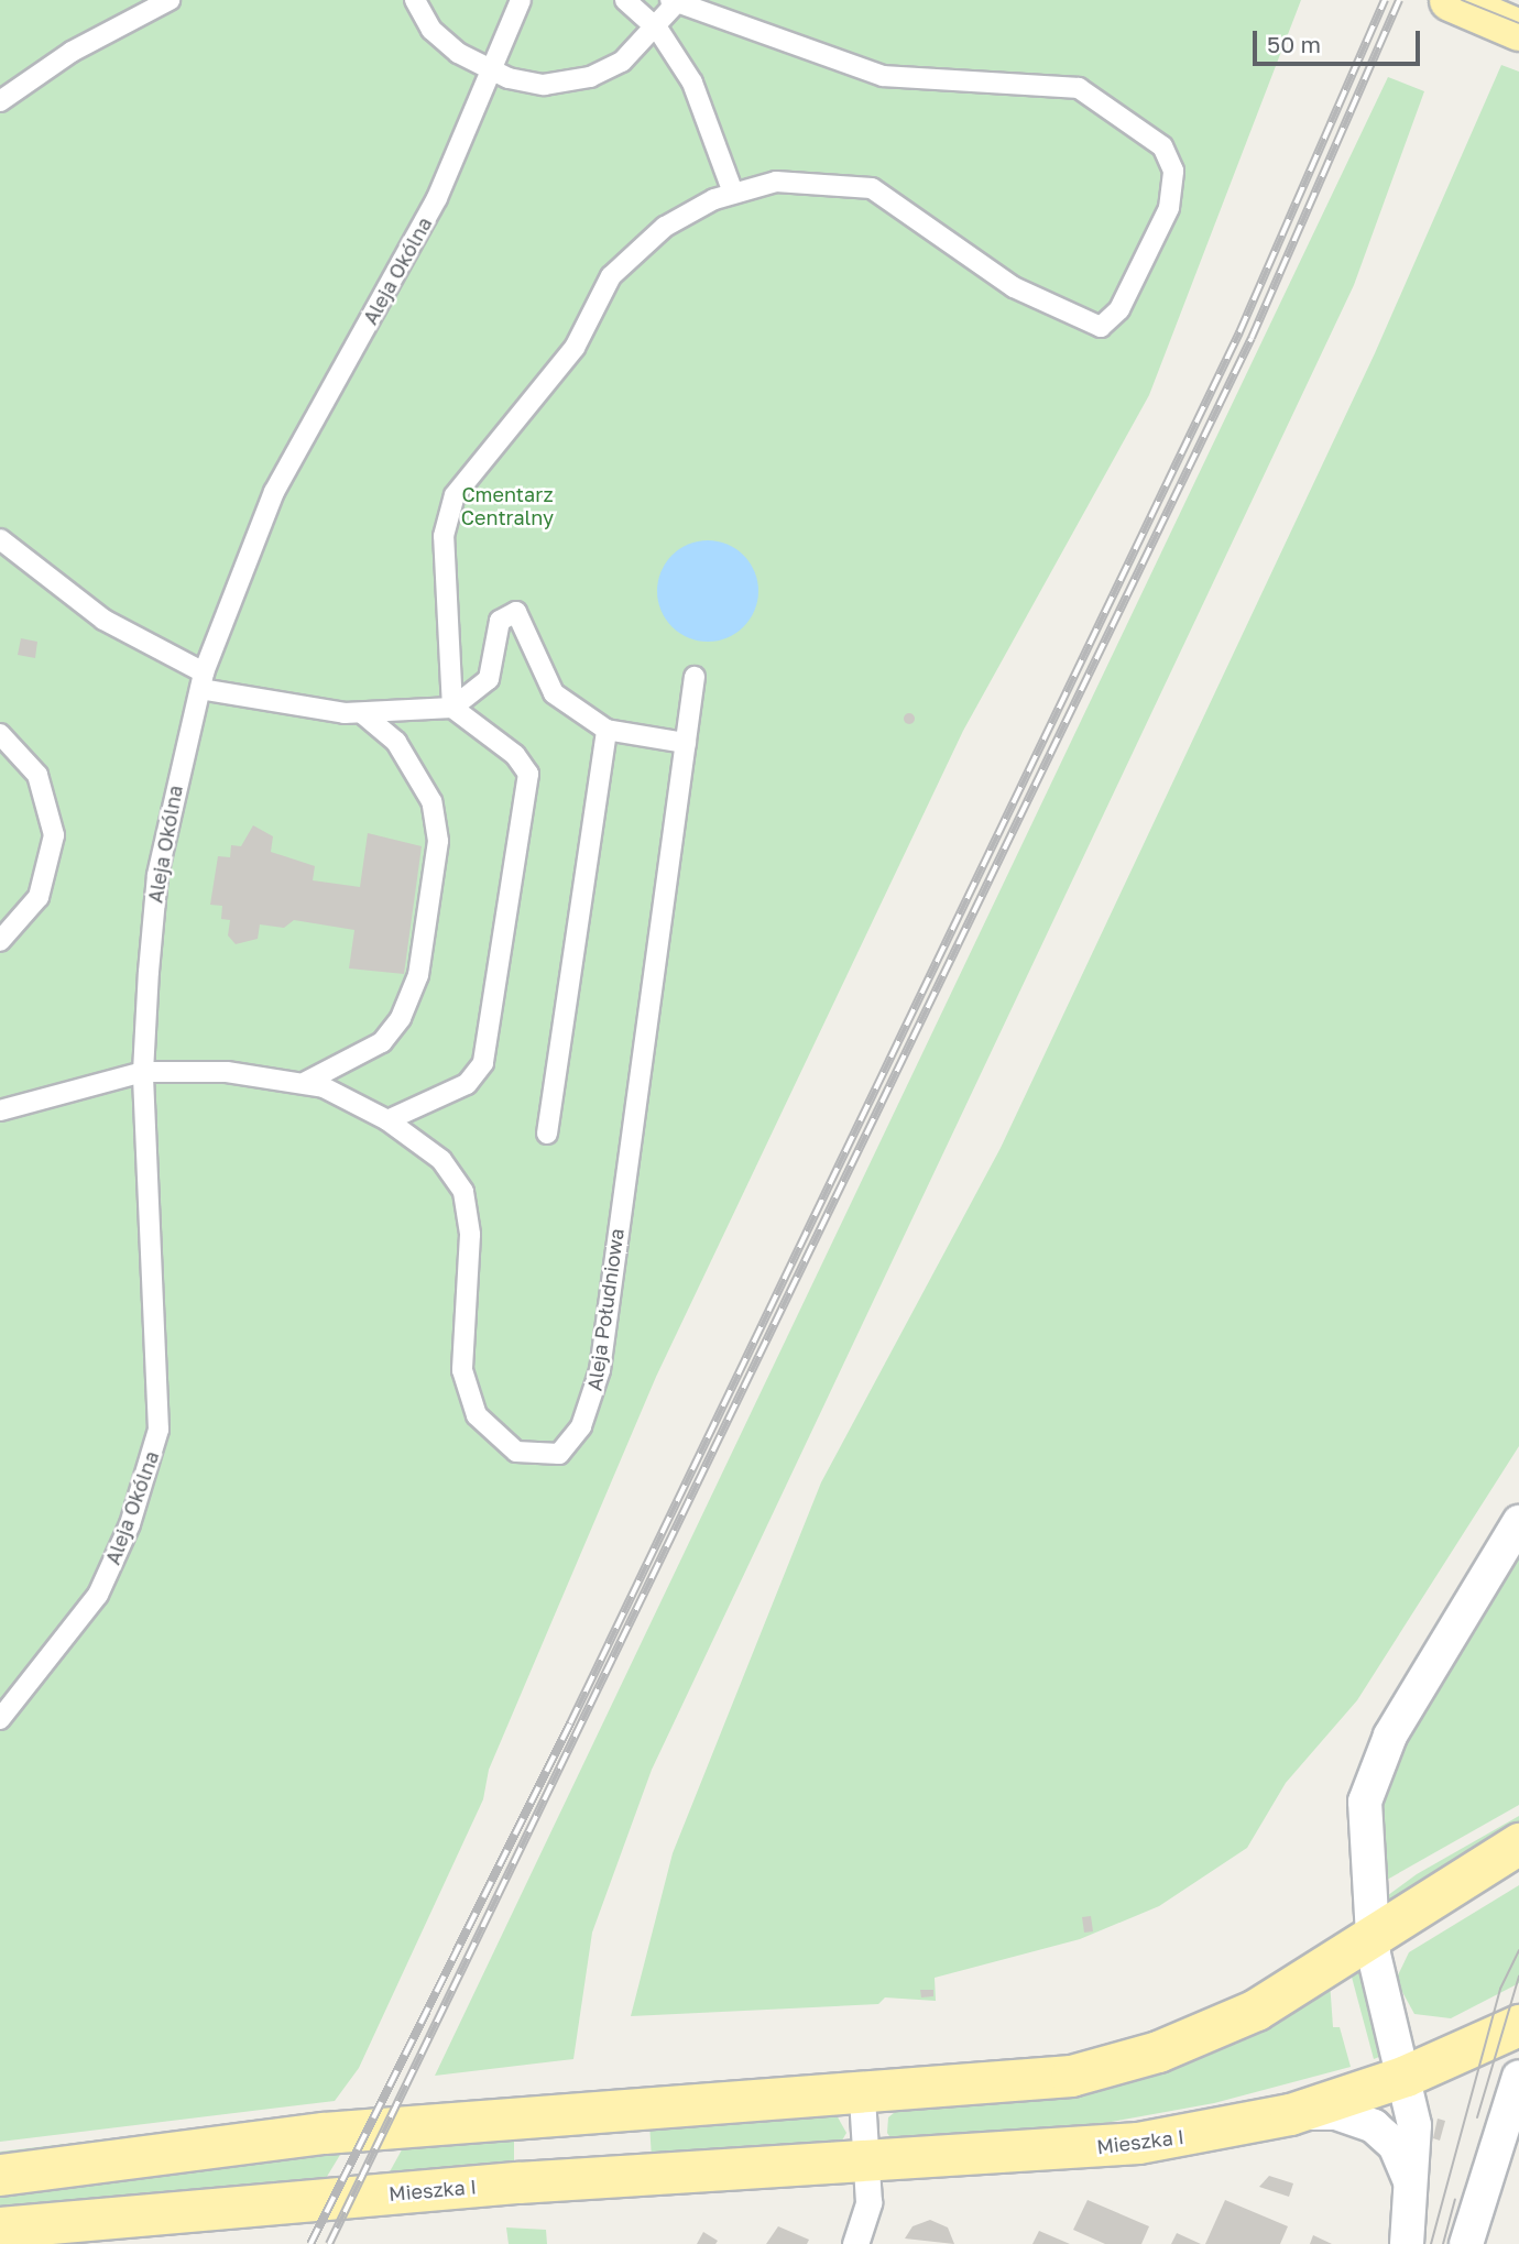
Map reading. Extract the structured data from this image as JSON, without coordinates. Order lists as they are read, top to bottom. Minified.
{"streets":{"main road":["Mieszka I"],"street":["Aleja Okólna","Aleja Południowa"]},"crossings":[["Aleja Okólna","Aleja Południowa"]],"parks":["Cmentarz Centralny"],"scale_bar":"50 m"}
